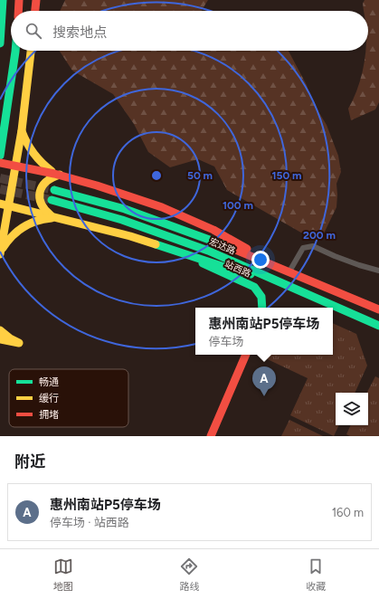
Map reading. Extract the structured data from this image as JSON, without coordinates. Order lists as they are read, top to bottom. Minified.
{"streets":{"main road":["宏达路","站西路"]},"legend":["畅通","缓行","拥堵"],"page":{"search":"搜索地点","popup":["惠州南站P5停车场","停车场"],"pins":"A","heading":"附近","list":[{"mark":"A","name":"惠州南站P5停车场","note":"停车场 · 站西路","value":"160 m"}],"nav":["地图","路线","收藏"]},"rings":["50 m","150 m","100 m","200 m"]}
